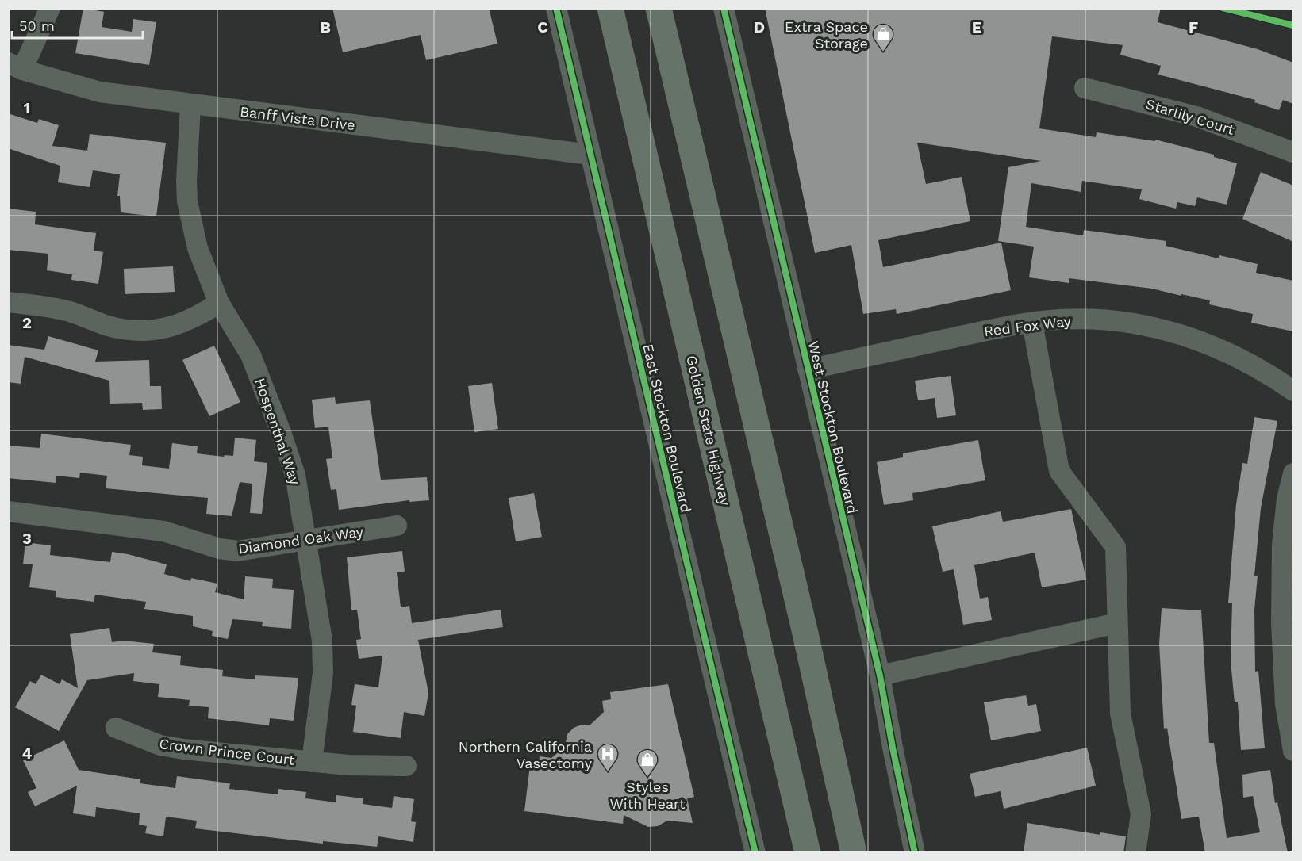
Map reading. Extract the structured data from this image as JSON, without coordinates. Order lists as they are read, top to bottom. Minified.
{"streets":{"highway":["Golden State Highway"],"street":["Starlily Court","Banff Vista Drive","Red Fox Way","West Stockton Boulevard","East Stockton Boulevard","Hospenthal Way","Diamond Oak Way","Crown Prince Court"]},"crossings":[["Banff Vista Drive","East Stockton Boulevard"],["Banff Vista Drive","Hospenthal Way"],["Red Fox Way","West Stockton Boulevard"],["Hospenthal Way","Diamond Oak Way"],["Hospenthal Way","Crown Prince Court"]],"places":{"shop":["Extra Space Storage","Styles With Heart"],"hospital":["Northern California Vasectomy"]},"scale_bar":"50 m","grid":{"columns":["B","C","D","E","F"],"rows":["1","2","3","4"]}}
